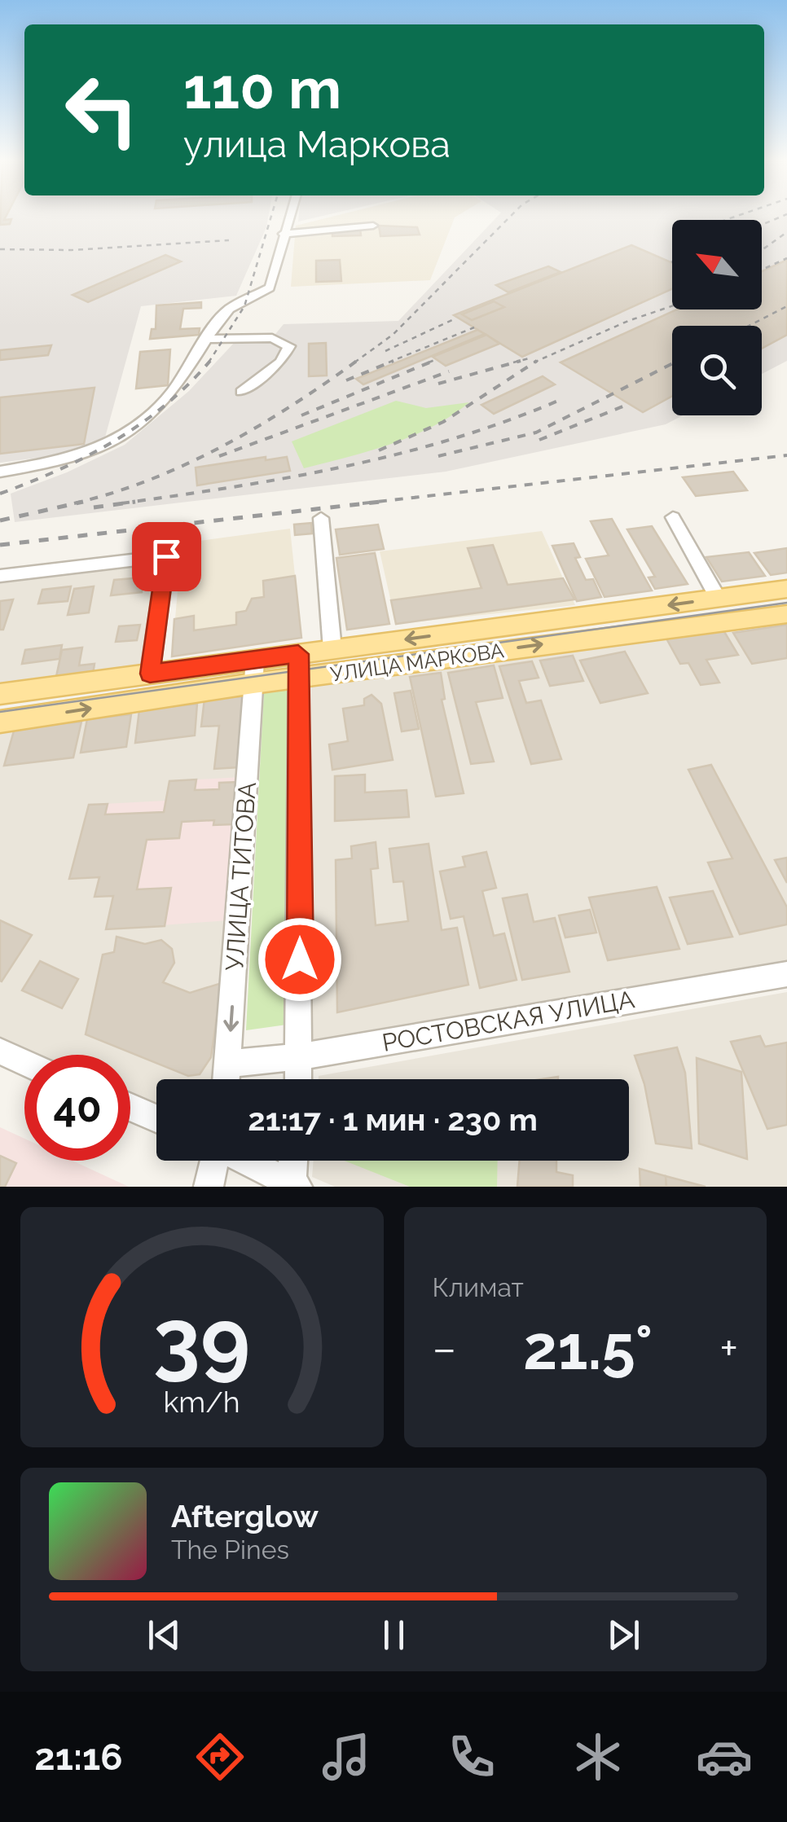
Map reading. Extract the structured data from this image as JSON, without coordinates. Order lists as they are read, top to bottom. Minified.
{"streets":{"main road":["УЛИЦА МАРКОВА"],"street":["УЛИЦА ТИТОВА","РОСТОВСКАЯ УЛИЦА"]},"crossings":[["УЛИЦА МАРКОВА","УЛИЦА ТИТОВА"],["УЛИЦА ТИТОВА","РОСТОВСКАЯ УЛИЦА"]],"north":"top left","page":{"turn":["110 m","улица Маркова"],"limit":"40","trip":"21:17 · 1 мин · 230 m","tile":"Климат","heat":["−","21.5°","+"],"song":["Afterglow","The Pines"],"tabs":"21:16","gauge":["39","km/h"]}}
